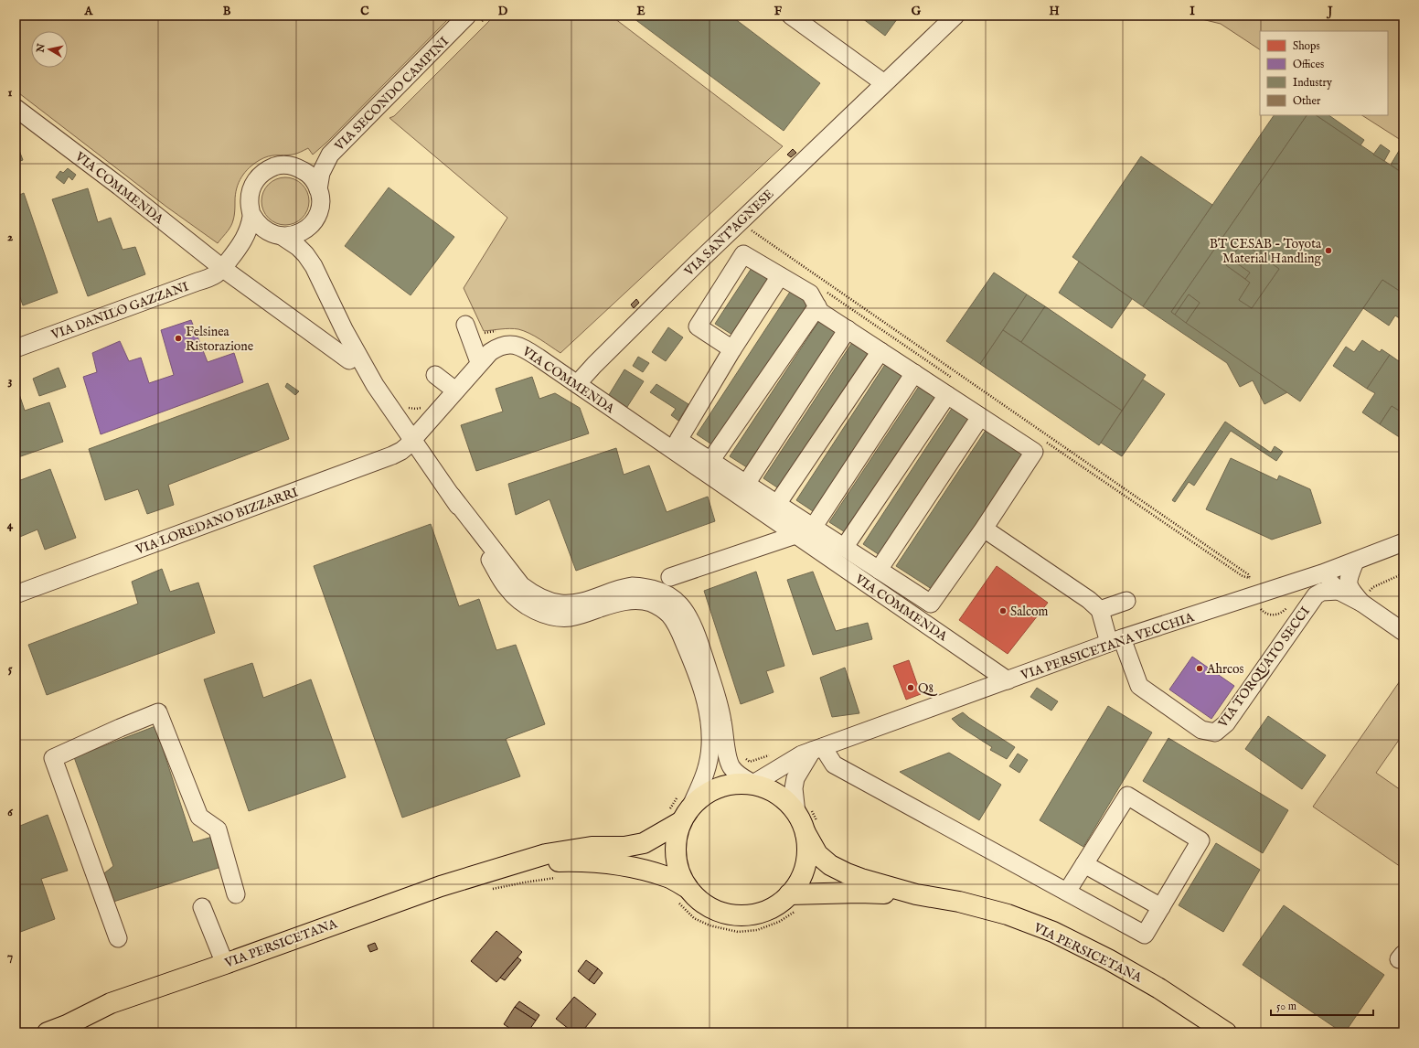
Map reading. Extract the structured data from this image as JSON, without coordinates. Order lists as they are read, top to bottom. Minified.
{"streets":{"main road":["VIA PERSICETANA"],"street":["VIA SECONDO CAMPINI","VIA COMMENDA","VIA SANT'AGNESE","VIA DANILO GAZZANI","VIA LOREDANO BIZZARRI","VIA PERSICETANA VECCHIA","VIA TORQUATO SECCI"]},"crossings":[["VIA COMMENDA","VIA SANT'AGNESE"],["VIA COMMENDA","VIA DANILO GAZZANI"],["VIA COMMENDA","VIA LOREDANO BIZZARRI"],["VIA COMMENDA","VIA PERSICETANA VECCHIA"],["VIA PERSICETANA VECCHIA","VIA TORQUATO SECCI"],["VIA PERSICETANA VECCHIA","VIA PERSICETANA"]],"places":["BT CESAB - Toyota Material Handling","Felsinea Ristorazione","Salcom","Ahrcos","Q8"],"legend":["Shops","Offices","Industry","Other"],"scale_bar":"50 m","north":"left","grid":{"columns":["A","B","C","D","E","F","G","H","I","J"],"rows":["1","2","3","4","5","6","7"]}}
